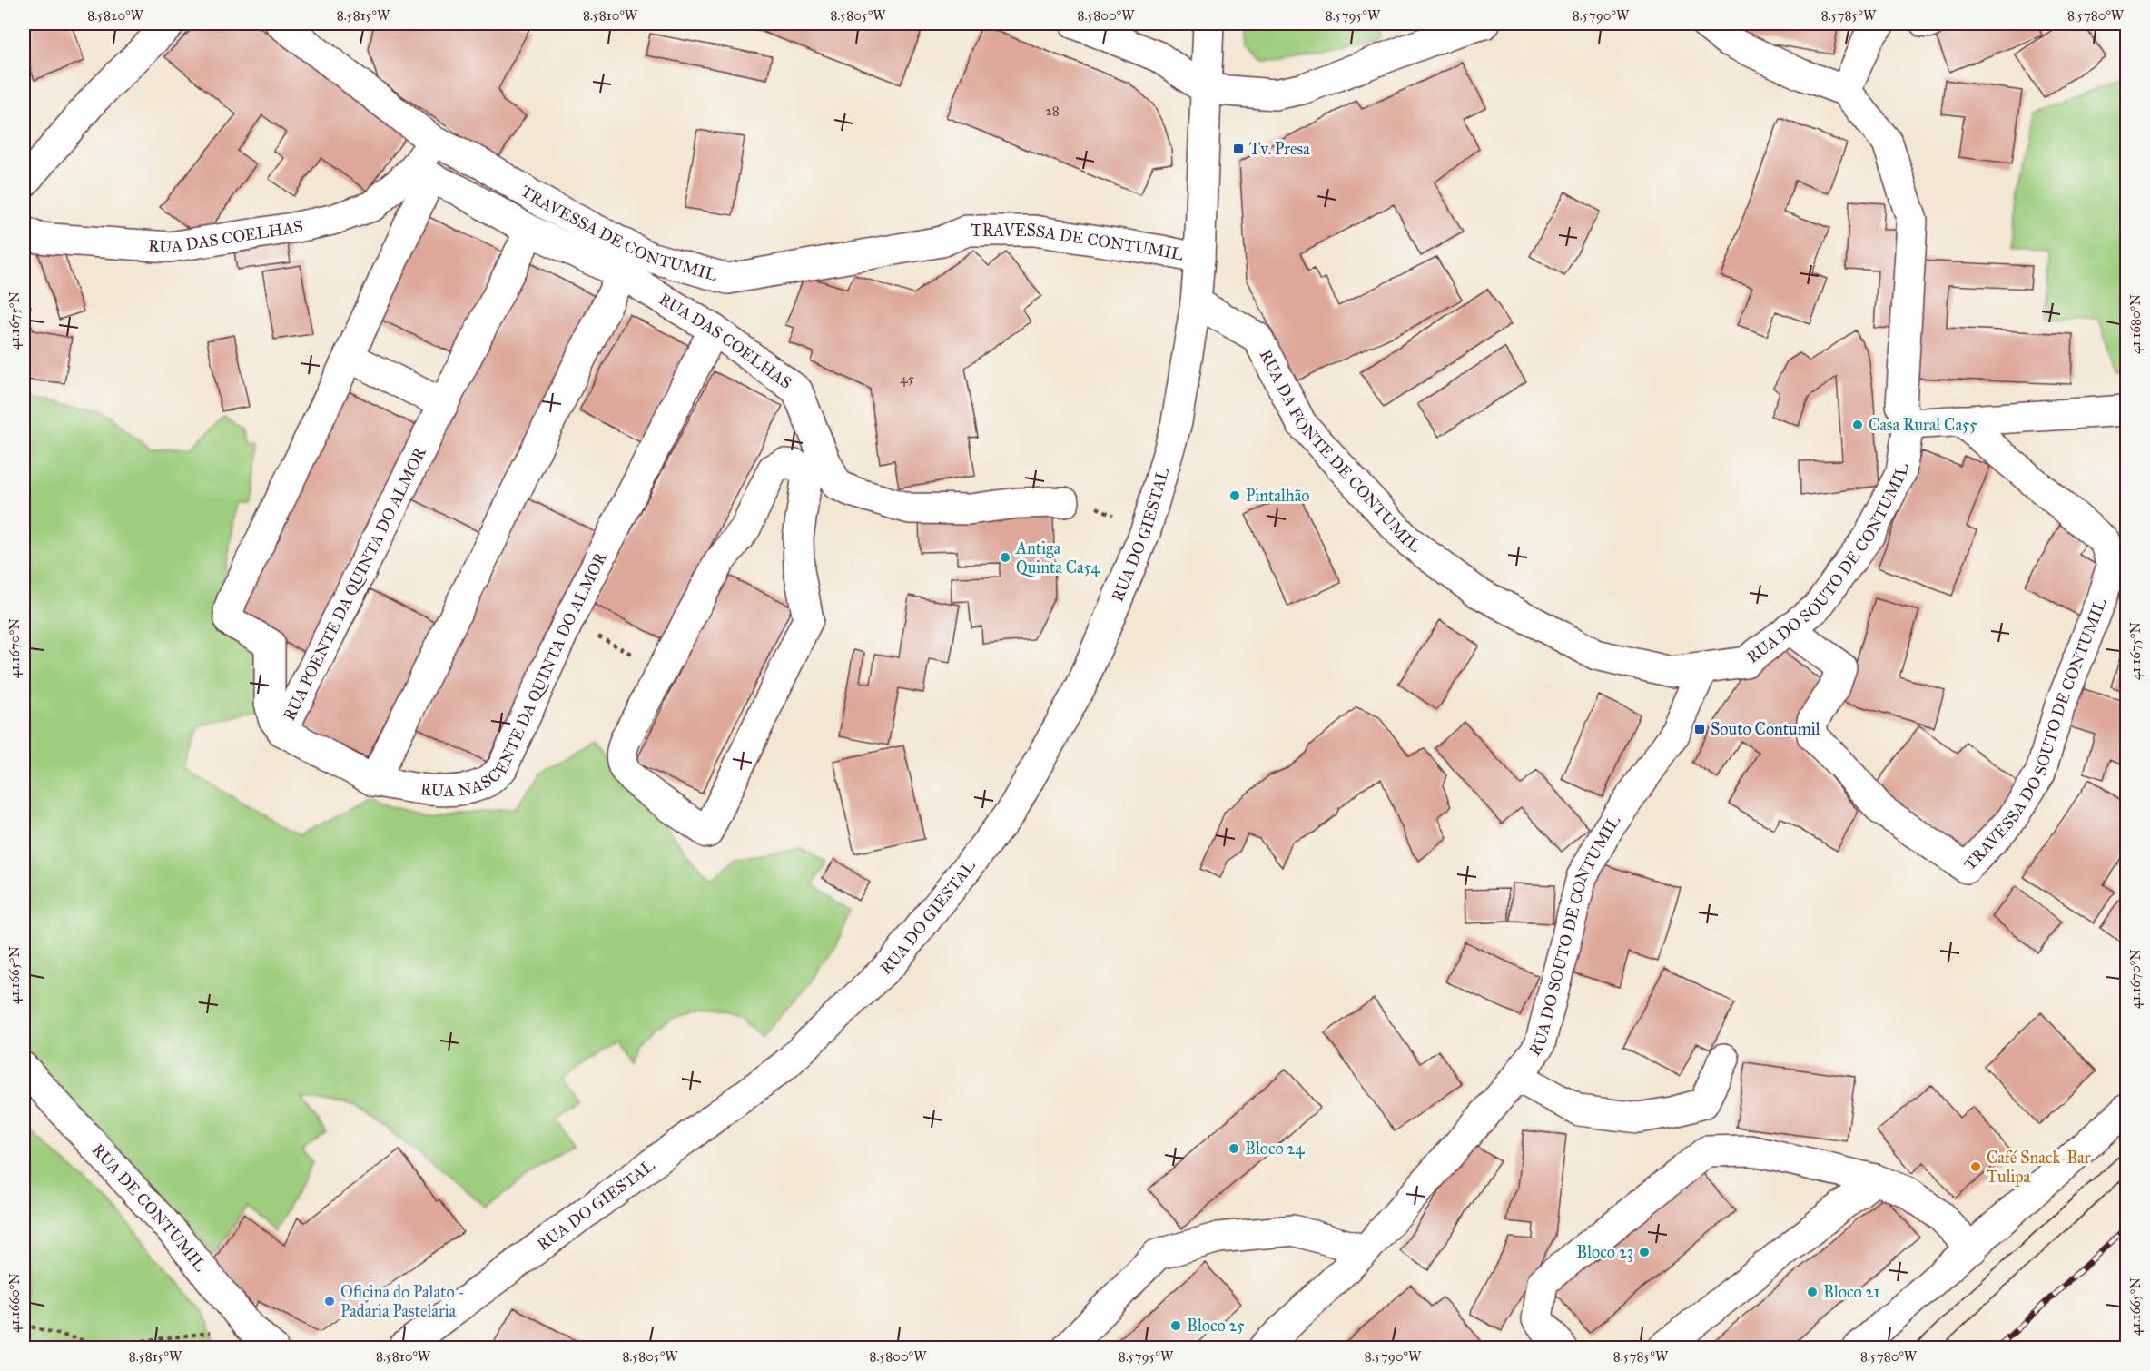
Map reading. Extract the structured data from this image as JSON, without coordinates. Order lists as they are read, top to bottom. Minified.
{"streets":{"street":["TRAVESSA DE CONTUMIL","RUA DAS COELHAS","RUA DA FONTE DE CONTUMIL","RUA DO GIESTAL","RUA DO SOUTO DE CONTUMIL","RUA POENTE DA QUINTA DO ALMOR","RUA NASCENTE DA QUINTA DO ALMOR","TRAVESSA DO SOUTO DE CONTUMIL","RUA DE CONTUMIL"]},"crossings":[["TRAVESSA DE CONTUMIL","RUA DAS COELHAS"],["RUA DAS COELHAS","RUA POENTE DA QUINTA DO ALMOR"],["RUA DAS COELHAS","RUA NASCENTE DA QUINTA DO ALMOR"],["RUA DA FONTE DE CONTUMIL","RUA DO GIESTAL"],["RUA DA FONTE DE CONTUMIL","RUA DO SOUTO DE CONTUMIL"],["RUA DO SOUTO DE CONTUMIL","TRAVESSA DO SOUTO DE CONTUMIL"]],"places":{"transit":["Tv. Presa","Souto Contumil"],"other":["Casa Rural Ca55","Pintalhão","Antiga Quinta Ca54","Bloco 24","Café Snack-Bar Tulipa","Bloco 23","Bloco 21","Oficina do Palato - Padaria Pastelaria","Bloco 25"]},"house_numbers":["28","45"],"coordinates":["8.5820°W","8.5815°W","8.5810°W","8.5805°W","8.5800°W","8.5795°W","8.5790°W","8.5785°W","8.5780°W","41.1675°N","41.1680°N","41.1670°N","41.1665°N","41.1660°N"]}
